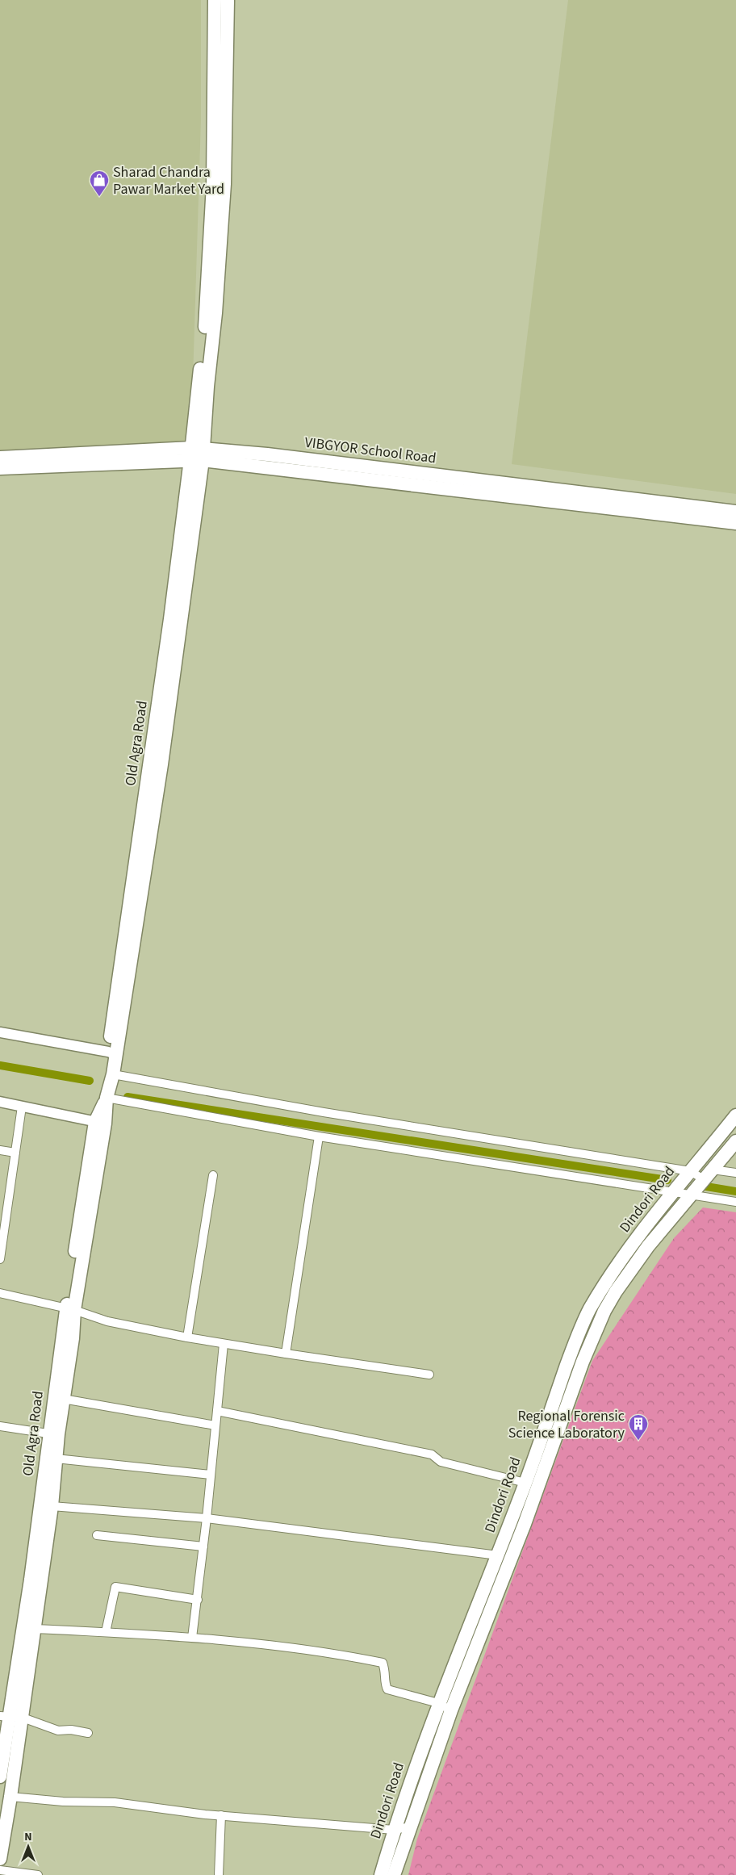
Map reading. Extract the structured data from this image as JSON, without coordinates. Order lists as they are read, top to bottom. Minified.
{"streets":{"main road":["VIBGYOR School Road","Old Agra Road","Dindori Road"]},"places":{"shop":["Sharad Chandra Pawar Market Yard"],"building":["Regional Forensic Science Laboratory"]},"north":"top"}
